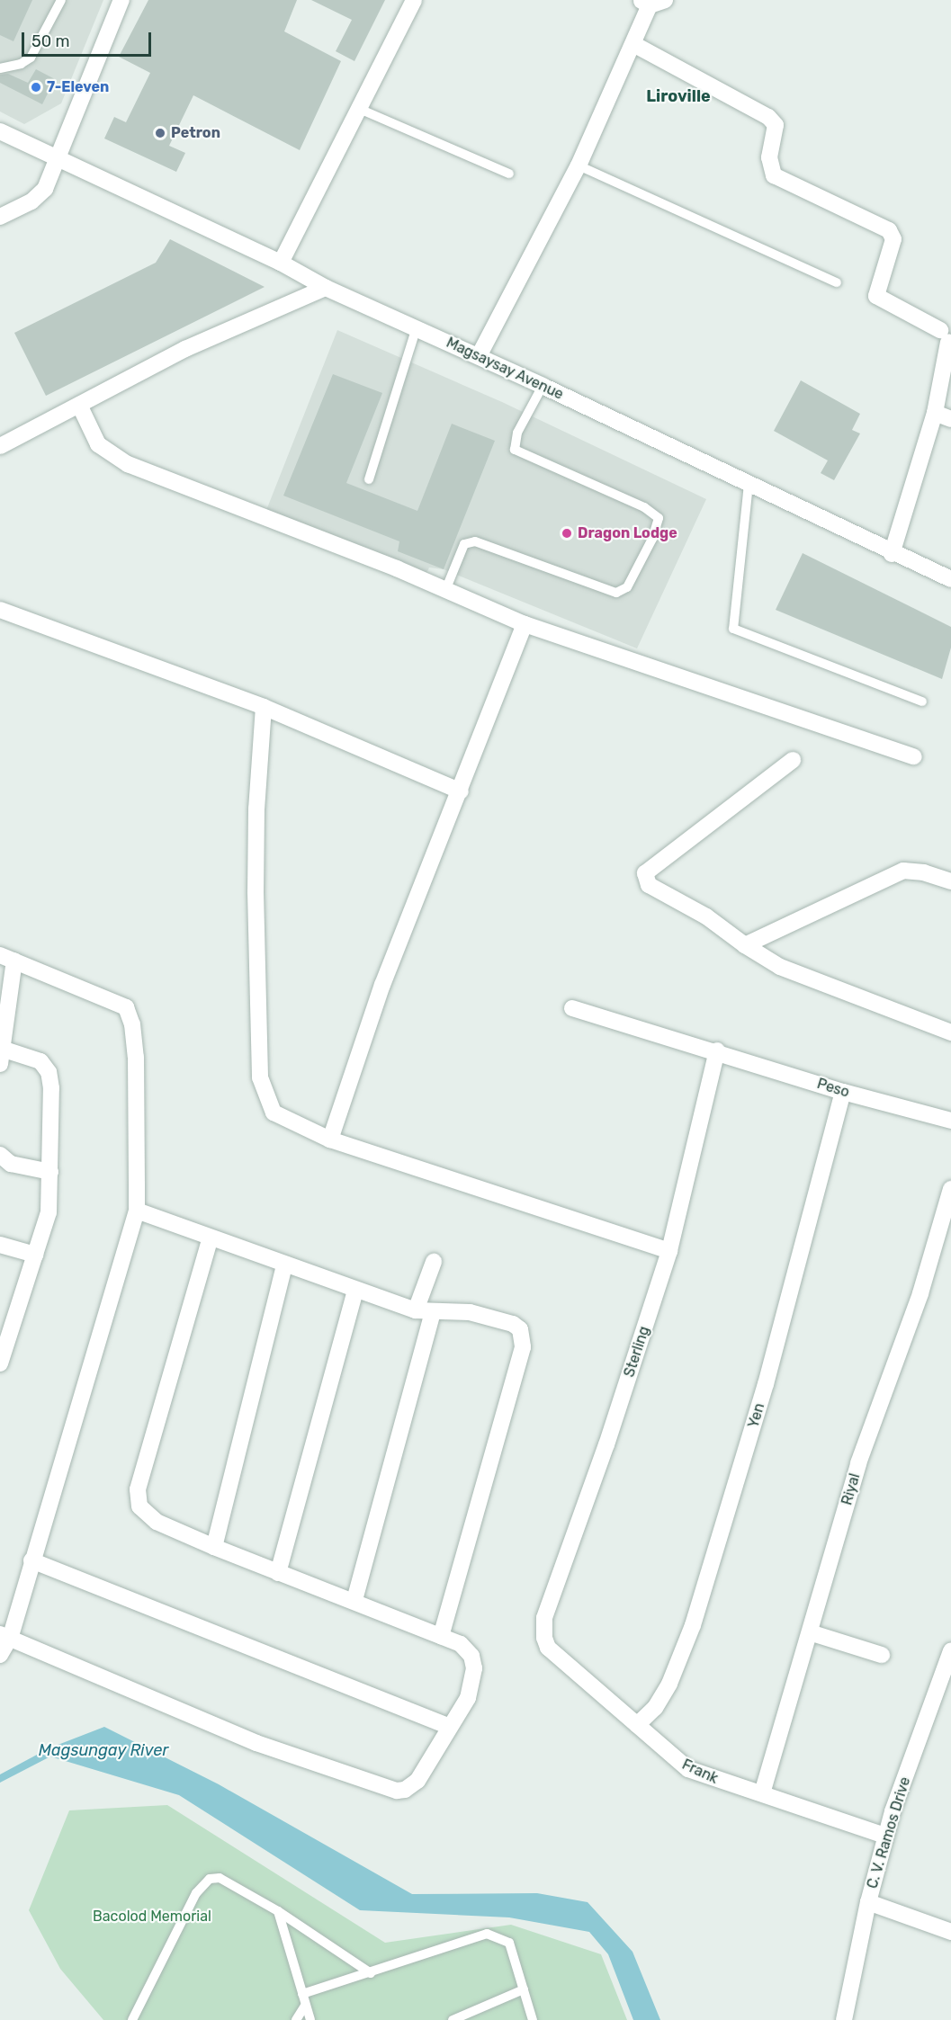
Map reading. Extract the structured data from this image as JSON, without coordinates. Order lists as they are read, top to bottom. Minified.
{"streets":{"street":["Magsaysay Avenue","Peso","Sterling","Yen","Riyal","Frank","C. V. Ramos Drive"]},"crossings":[["Peso","Sterling"],["Peso","Yen"],["Sterling","Frank"],["Yen","Frank"],["Riyal","Frank"],["Frank","C. V. Ramos Drive"]],"districts":["Liroville"],"water":["Magsungay River"],"parks":["Bacolod Memorial"],"places":["7-Eleven","Petron","Dragon Lodge"],"scale_bar":"50 m"}
